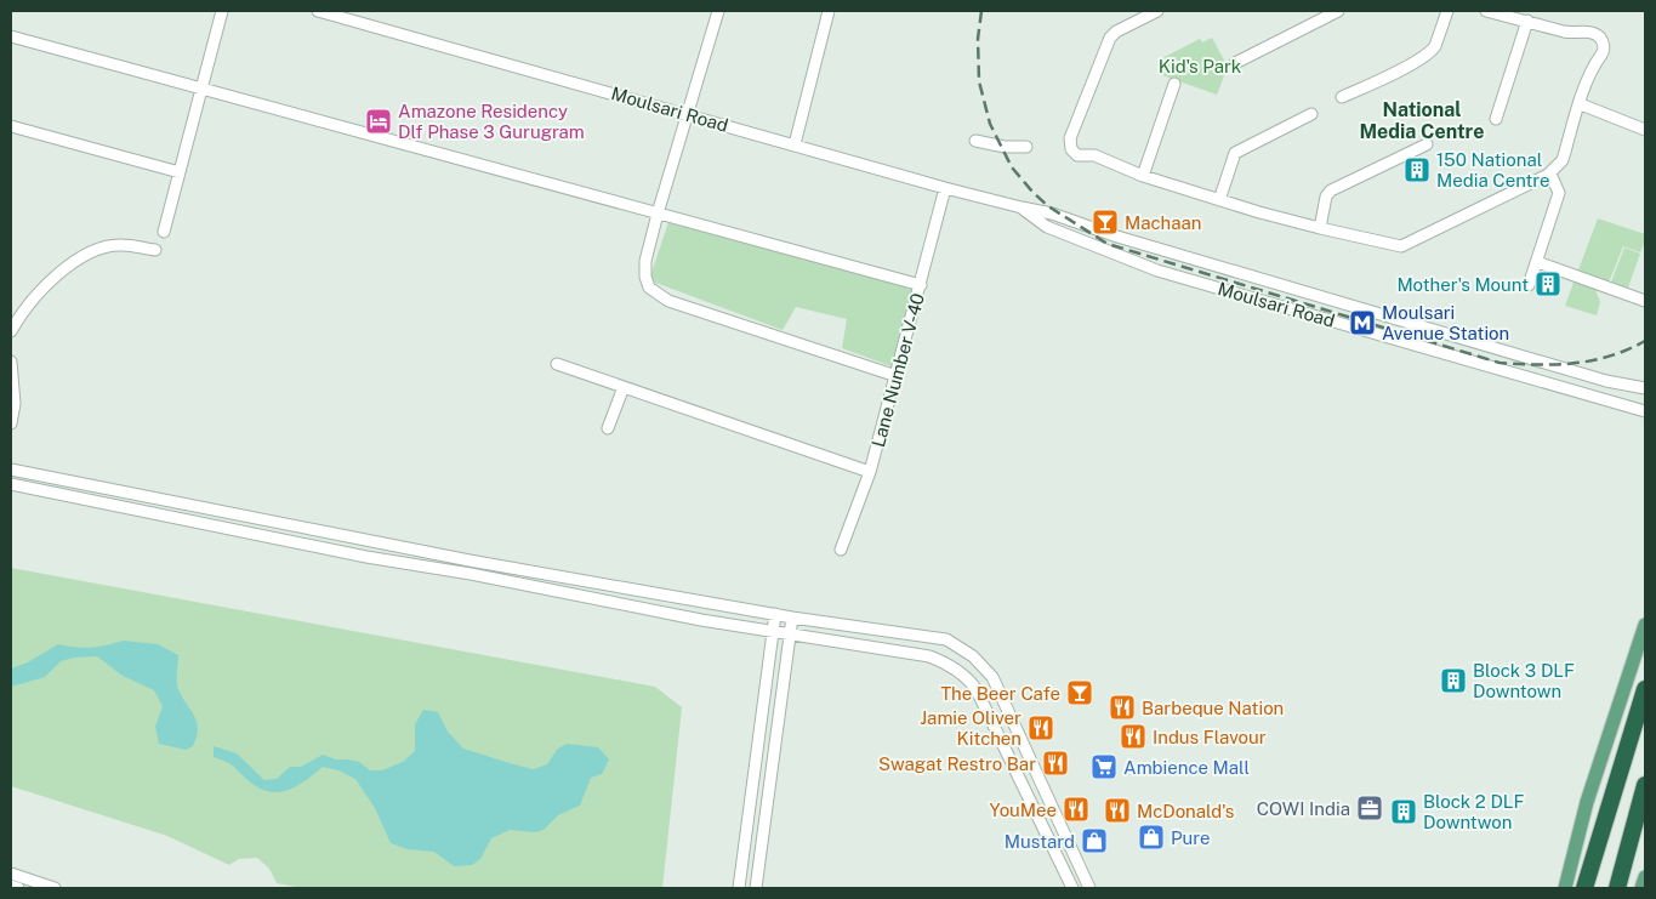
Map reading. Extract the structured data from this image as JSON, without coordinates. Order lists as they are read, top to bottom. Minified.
{"streets":{"street":["Moulsari Road","Lane Number V-40"]},"crossings":[["Moulsari Road","Lane Number V-40"]],"districts":["National Media Centre"],"parks":["Kid's Park"],"places":{"hotel":["Amazone Residency Dlf Phase 3 Gurugram"],"building":["150 National Media Centre","Mother's Mount","Block 3 DLF Downtown","Block 2 DLF Downtwon"],"bar":["Machaan","The Beer Cafe"],"metro station":["Moulsari Avenue Station"],"restaurant":["Barbeque Nation","Jamie Oliver Kitchen","Indus Flavour","Swagat Restro Bar","YouMee","McDonald's"],"supermarket":["Ambience Mall"],"office":["COWI India"],"shop":["Pure","Mustard"]}}
